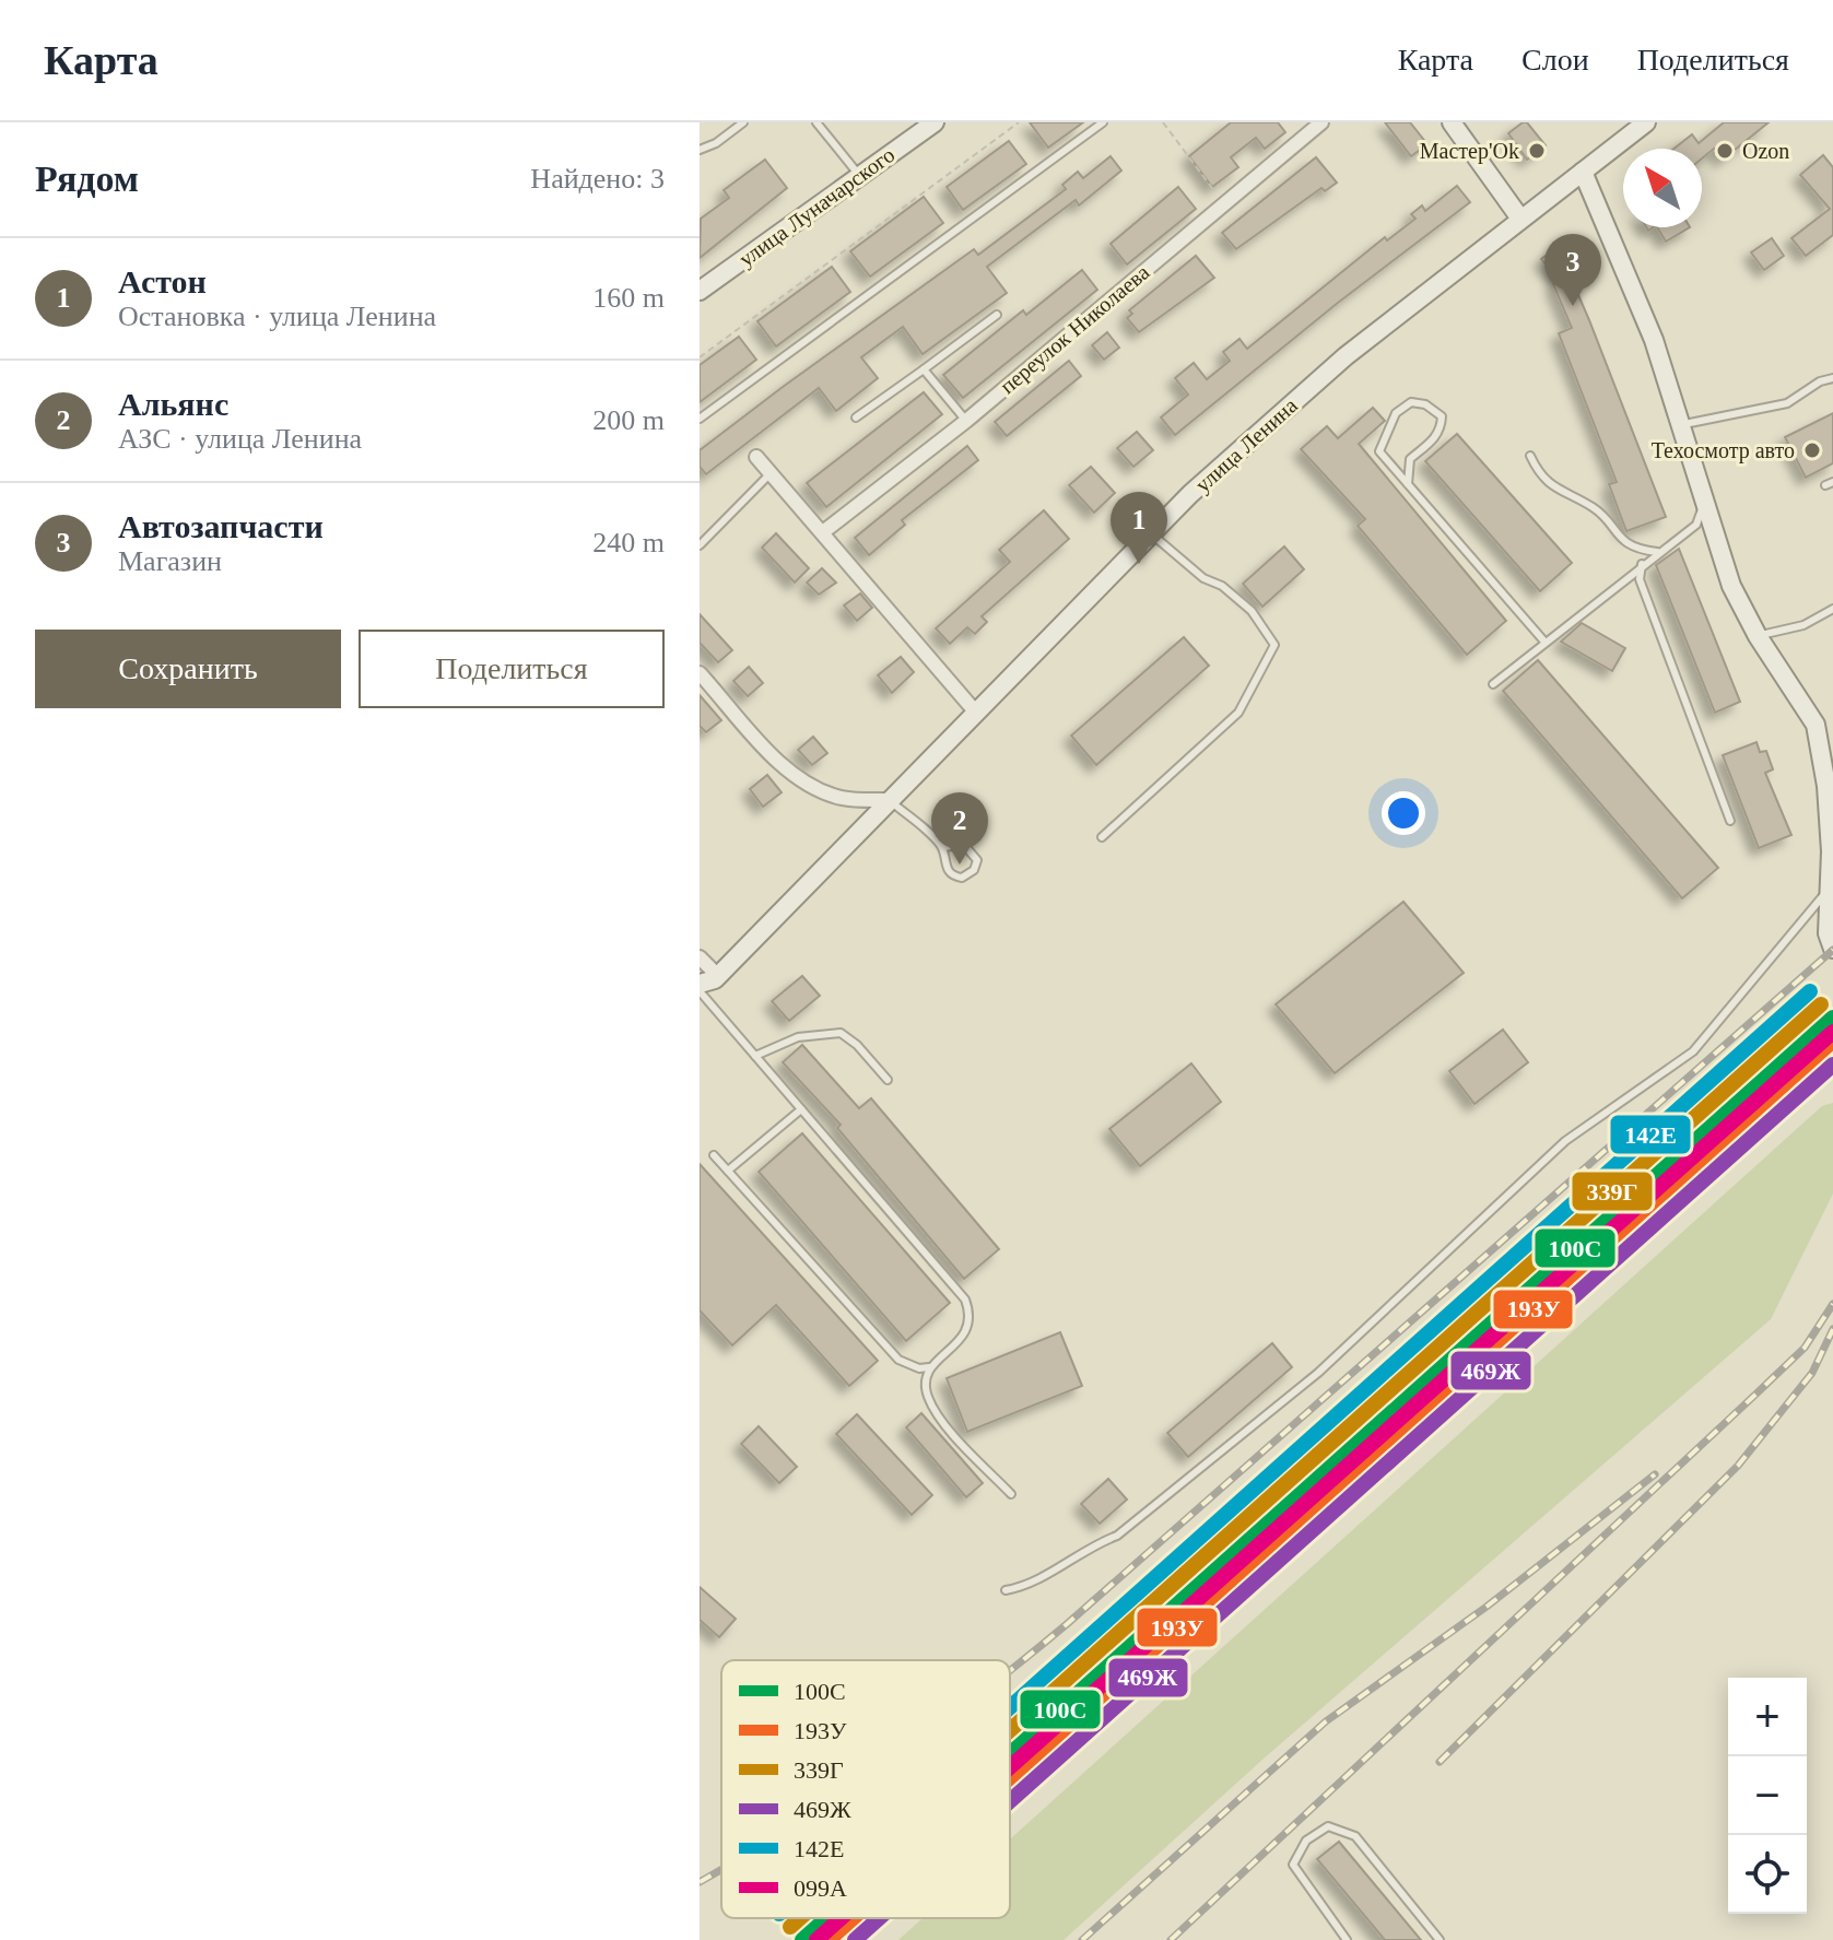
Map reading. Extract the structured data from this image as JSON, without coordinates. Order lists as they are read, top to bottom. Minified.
{"streets":{"main road":["улица Луначарского","улица Ленина"],"street":["переулок Николаева"]},"places":["Мастер'Ok","Ozon","Техосмотр авто"],"lines":["transit line 142Е","transit line 339Г","transit line 100C","transit line 099А","transit line 193У","transit line 469Ж"],"legend":["100C","193У","339Г","469Ж","142Е","099А"],"north":"top left","page":{"header":"Карта","nav":["Карта","Слои","Поделиться"],"heading":["Рядом","Найдено: 3"],"pins":["3","1","2"],"list":[{"mark":"1","name":"Астон","note":"Остановка · улица Ленина","value":"160 m"},{"mark":"2","name":"Альянс","note":"АЗС · улица Ленина","value":"200 m"},{"mark":"3","name":"Автозапчасти","note":"Магазин","value":"240 m"}],"buttons":["Сохранить","Поделиться"],"map_buttons":["+","−"]}}
